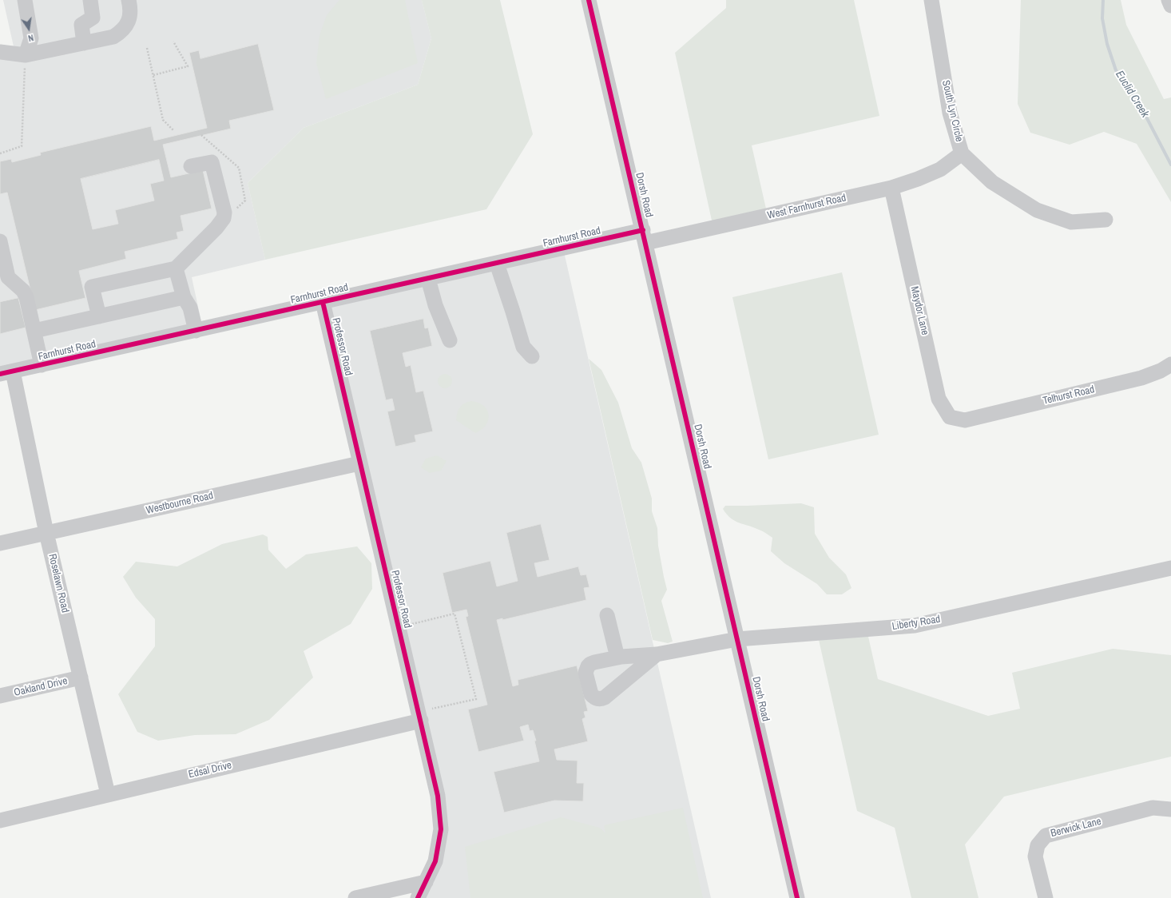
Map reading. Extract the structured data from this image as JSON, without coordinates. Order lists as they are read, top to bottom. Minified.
{"streets":{"street":["South Lyn Circle","Dorsh Road","West Farnhurst Road","Farnhurst Road","Maydor Lane","Professor Road","Telhurst Road","Westbourne Road","Roselawn Road","Liberty Road","Oakland Drive","Edsal Drive","Berwick Lane"]},"crossings":[["South Lyn Circle","West Farnhurst Road"],["Dorsh Road","West Farnhurst Road"],["Dorsh Road","Farnhurst Road"],["Dorsh Road","Liberty Road"],["West Farnhurst Road","Farnhurst Road"],["West Farnhurst Road","Maydor Lane"],["Farnhurst Road","Professor Road"],["Farnhurst Road","Roselawn Road"],["Maydor Lane","Telhurst Road"],["Professor Road","Westbourne Road"],["Professor Road","Edsal Drive"],["Westbourne Road","Roselawn Road"],["Roselawn Road","Oakland Drive"],["Roselawn Road","Edsal Drive"]],"water":["Euclid Creek"],"north":"bottom"}
